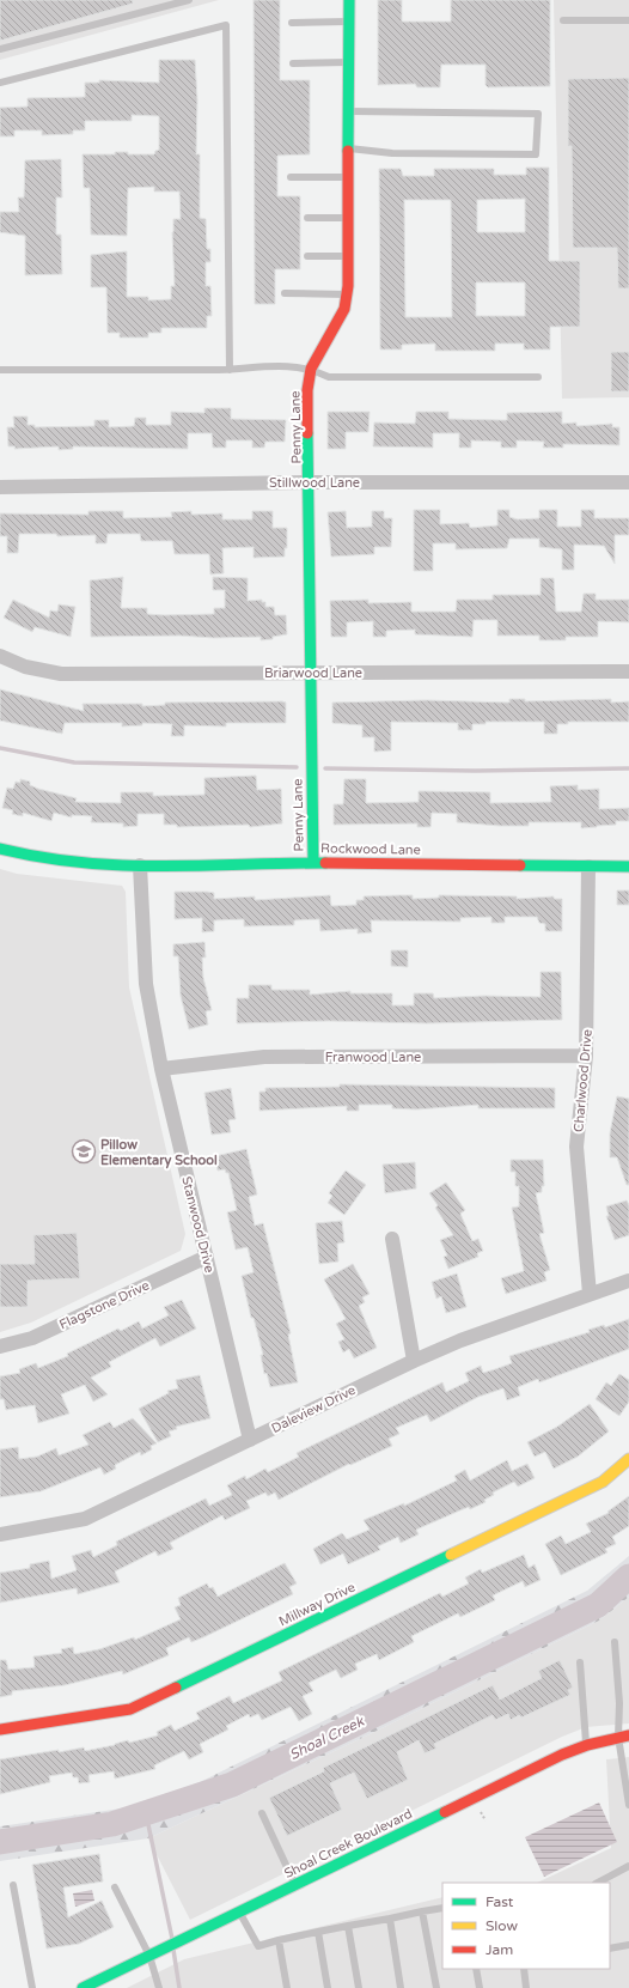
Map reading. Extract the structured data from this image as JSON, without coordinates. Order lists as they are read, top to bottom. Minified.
{"streets":{"street":["Penny Lane","Stillwood Lane","Briarwood Lane","Rockwood Lane","Franwood Lane","Charlwood Drive","Stanwood Drive","Flagstone Drive","Daleview Drive","Millway Drive","Shoal Creek Boulevard"]},"crossings":[["Penny Lane","Stillwood Lane"],["Penny Lane","Briarwood Lane"],["Penny Lane","Rockwood Lane"],["Rockwood Lane","Charlwood Drive"],["Rockwood Lane","Stanwood Drive"],["Franwood Lane","Charlwood Drive"],["Franwood Lane","Stanwood Drive"],["Charlwood Drive","Daleview Drive"],["Stanwood Drive","Flagstone Drive"],["Stanwood Drive","Daleview Drive"]],"water":["Shoal Creek"],"places":{"school or university":["Pillow Elementary School"]},"legend":["Fast","Slow","Jam"]}
